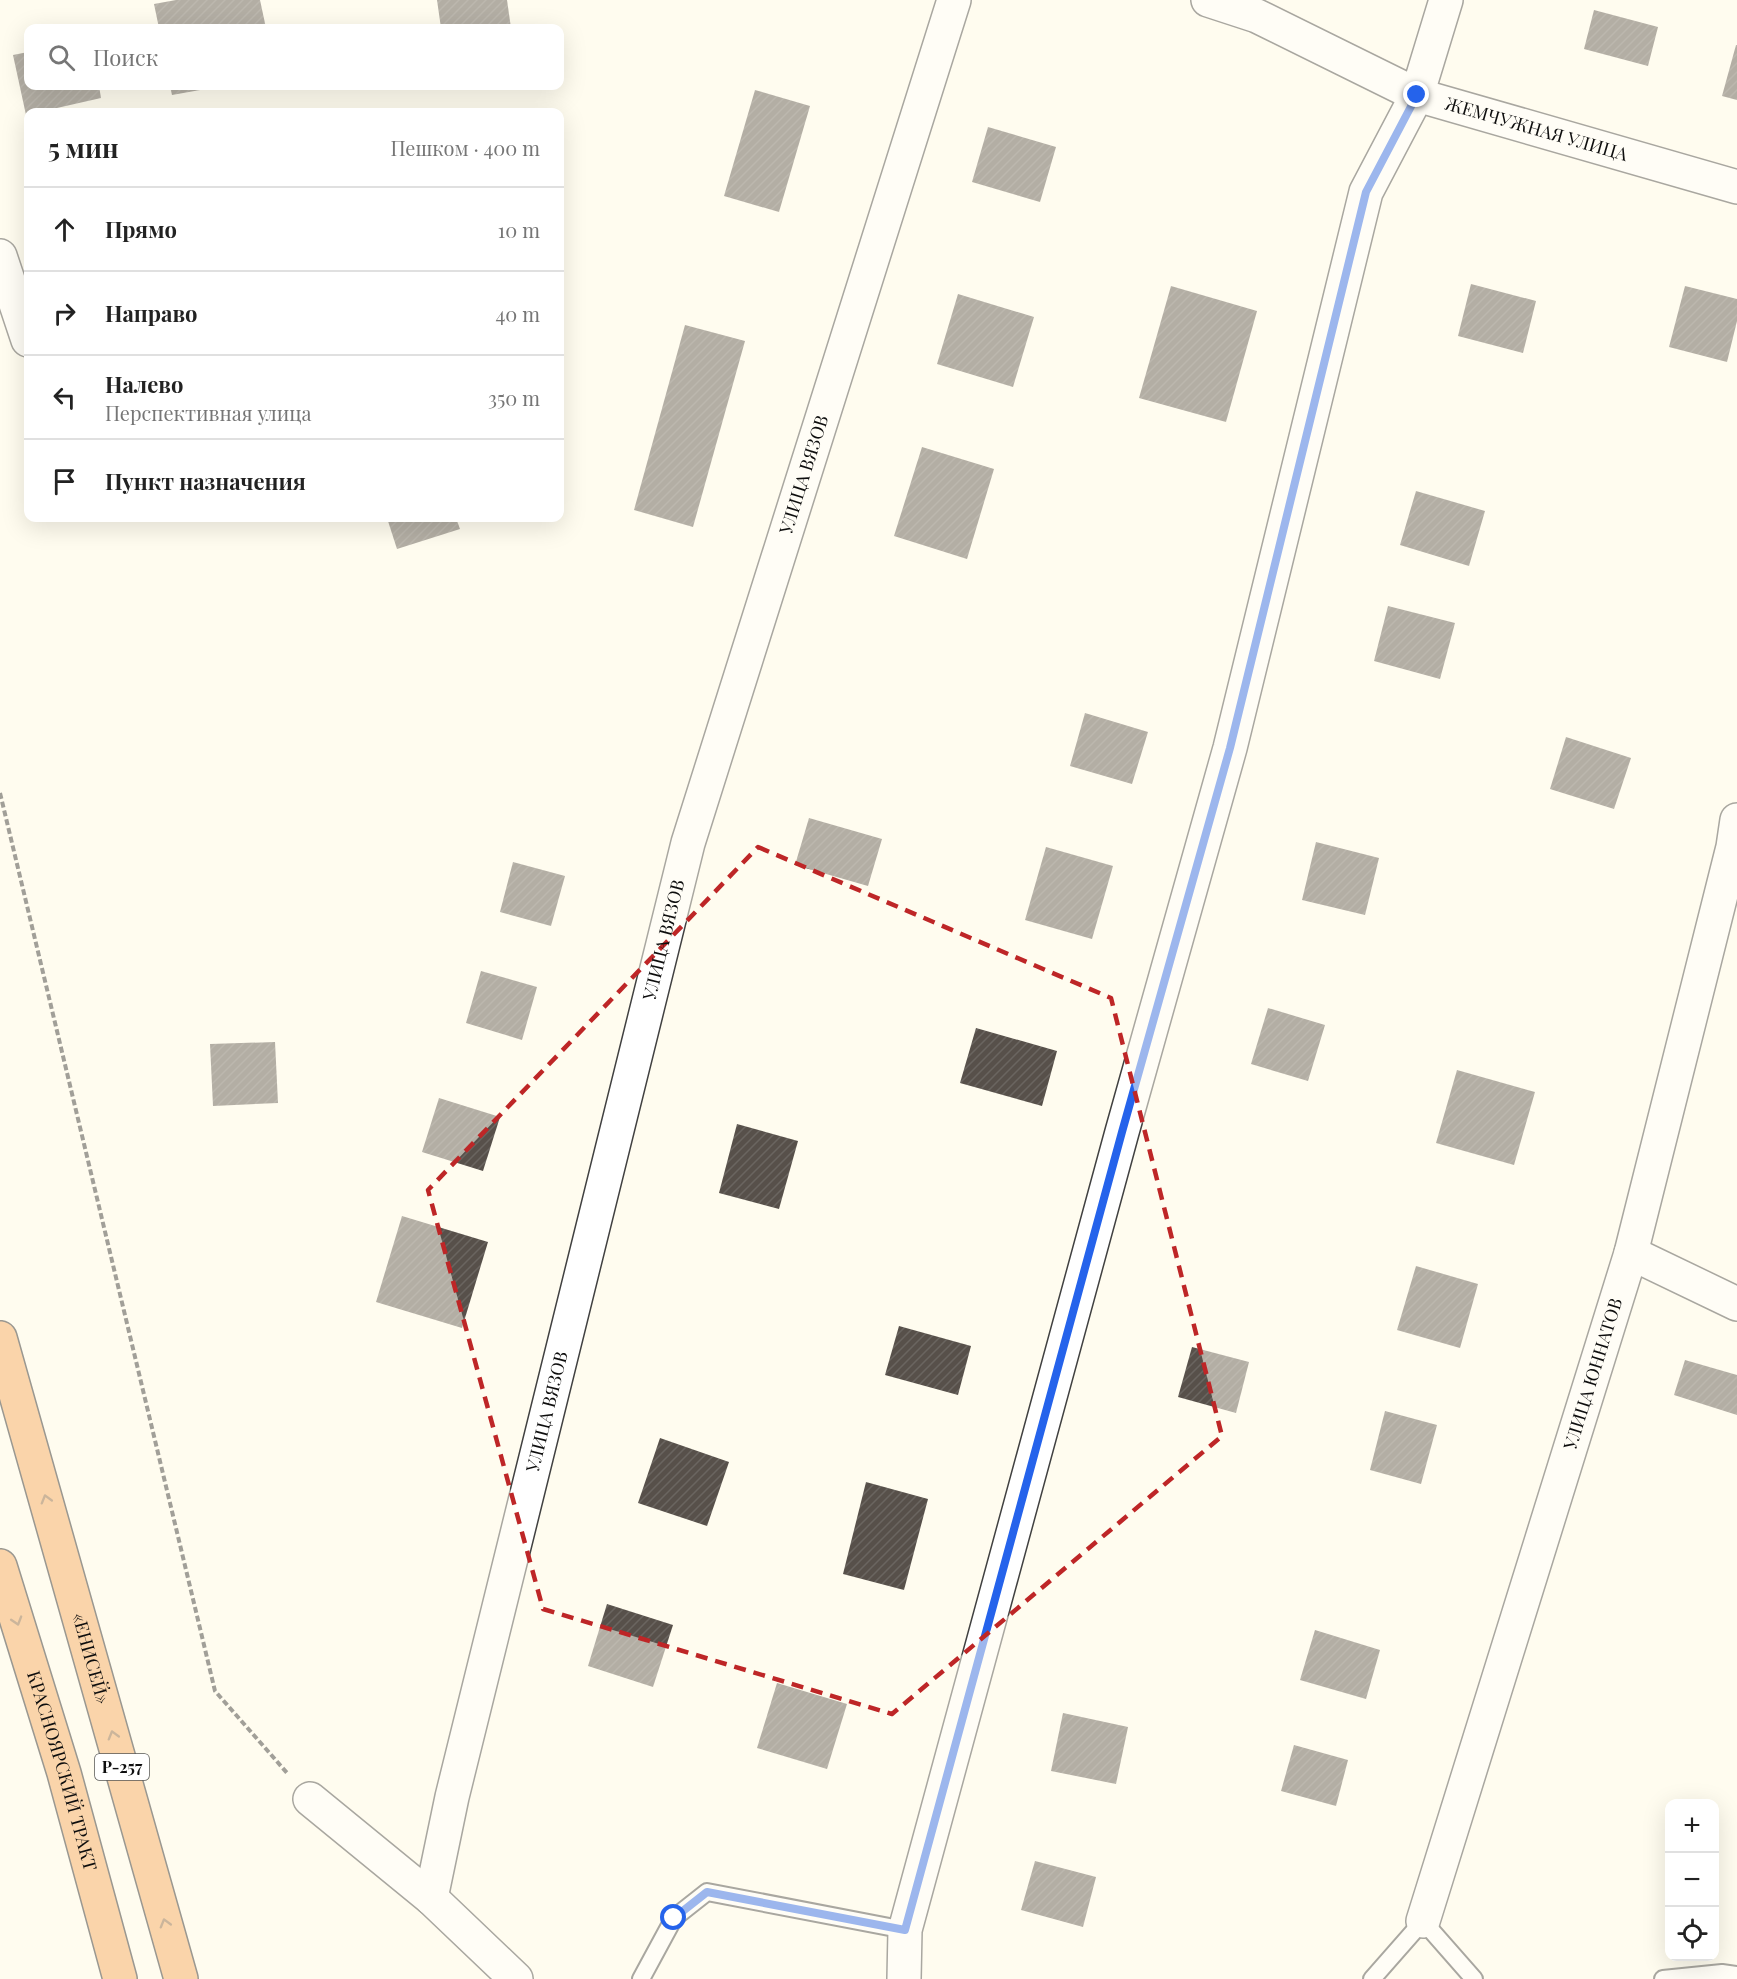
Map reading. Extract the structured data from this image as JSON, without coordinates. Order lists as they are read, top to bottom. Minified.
{"streets":{"highway":["«ЕНИСЕЙ»","Р-257","КРАСНОЯРСКИЙ ТРАКТ"],"street":["ЖЕМЧУЖНАЯ УЛИЦА","УЛИЦА ВЯЗОВ","УЛИЦА ЮННАТОВ"]},"one_way":["«ЕНИСЕЙ»","КРАСНОЯРСКИЙ ТРАКТ"],"page":{"search":"Поиск","heading":["5 мин","Пешком · 400 m"],"list":[["Прямо","10 m"],["Направо","40 m"],["Налево","Перспективная улица","350 m"],"Пункт назначения"],"map_buttons":["+","−"]}}
